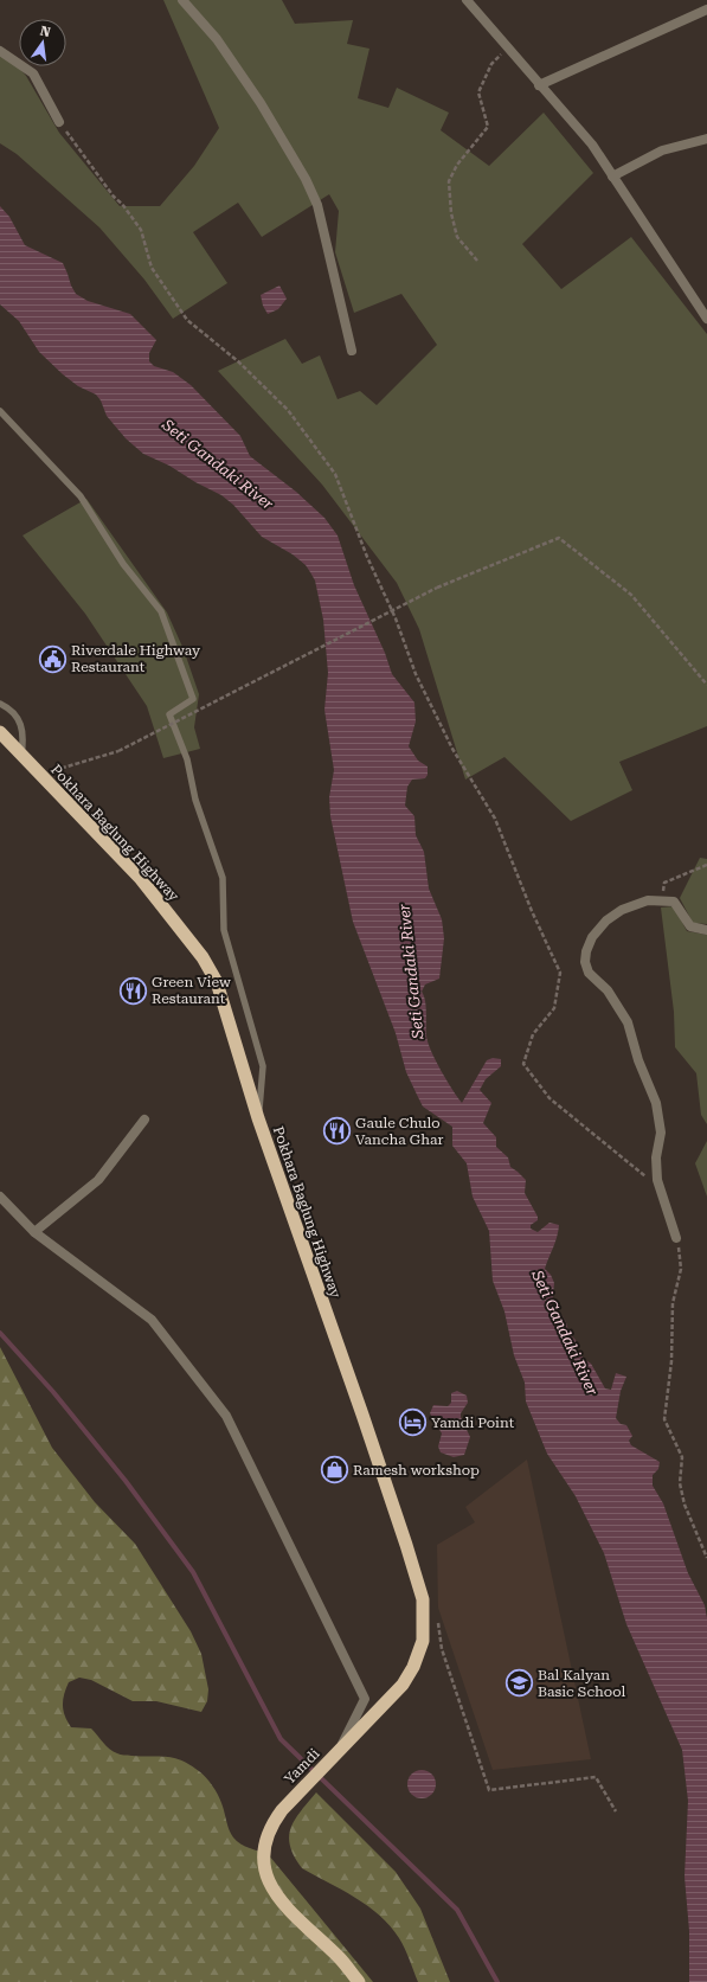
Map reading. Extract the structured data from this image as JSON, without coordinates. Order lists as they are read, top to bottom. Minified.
{"streets":{"highway":["Pokhara Baglung Highway","Yamdi"]},"crossings":[["Pokhara Baglung Highway","Yamdi"]],"water":["Seti Gandaki River"],"places":{"public building":["Riverdale Highway Restaurant"],"restaurant":["Green View Restaurant","Gaule Chulo Vancha Ghar"],"hotel":["Yamdi Point"],"shop":["Ramesh workshop"],"school or university":["Bal Kalyan Basic School"]},"north":"top"}
